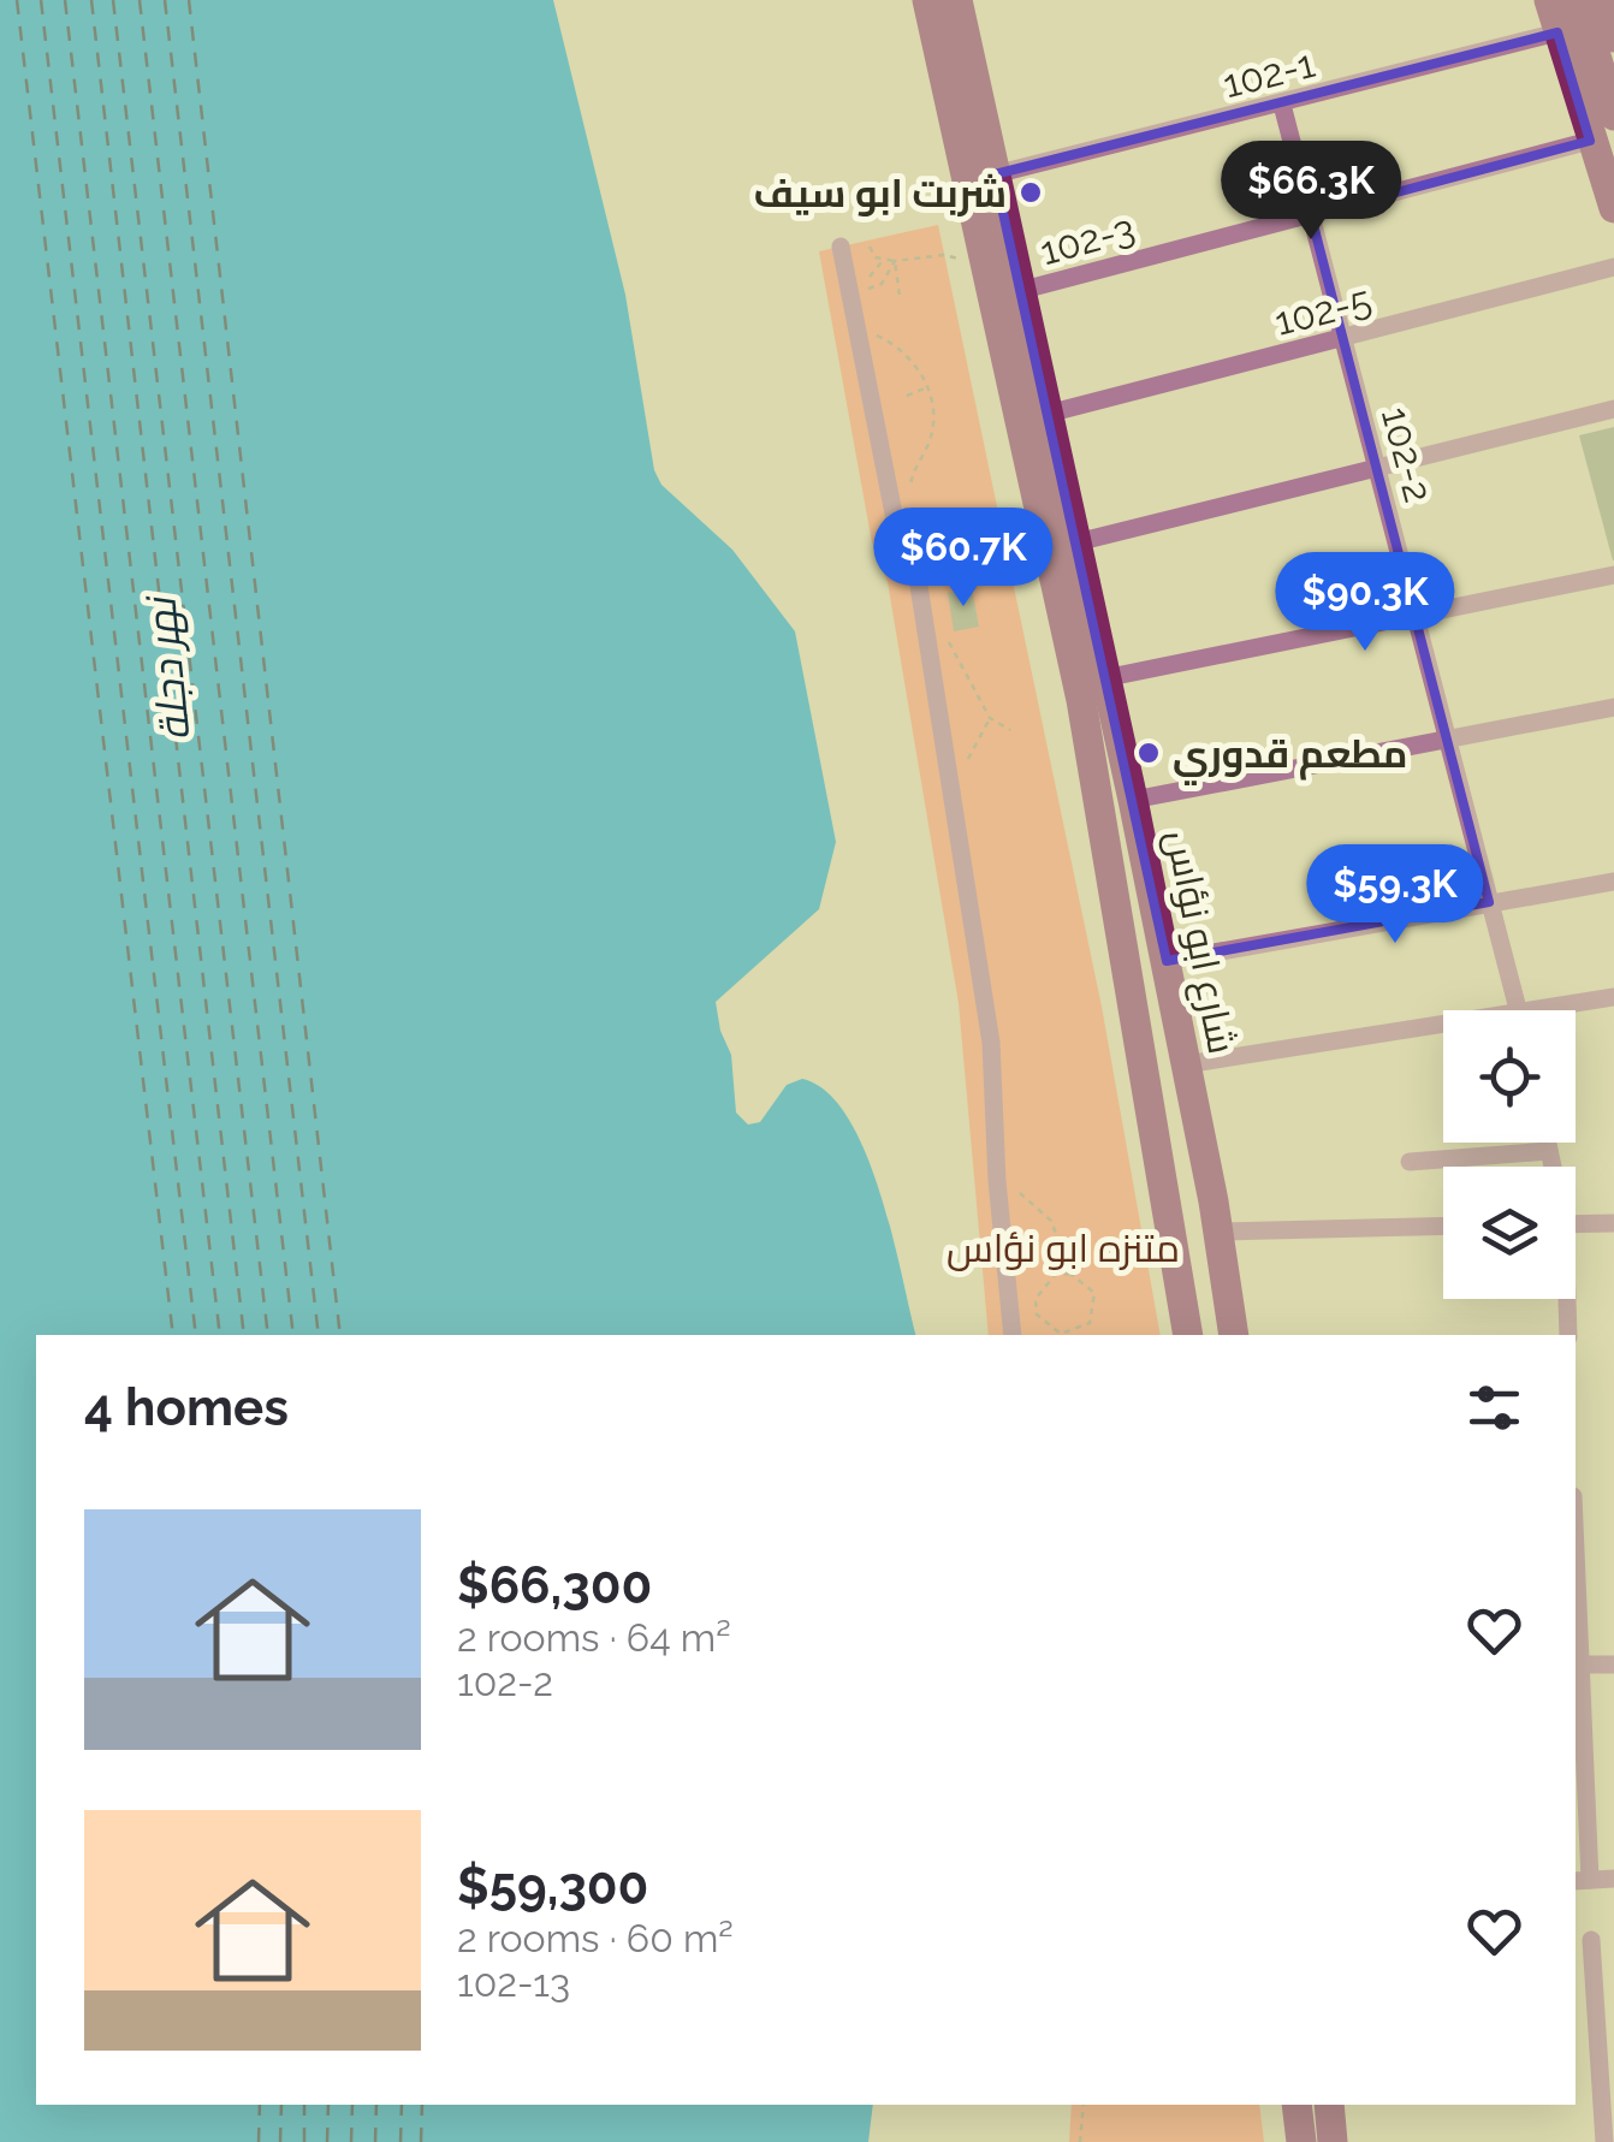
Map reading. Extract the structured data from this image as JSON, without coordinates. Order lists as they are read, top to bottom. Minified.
{"streets":{"main road":["شارع ابو نؤاس"],"street":["102-1","102-3","102-5","102-2"]},"crossings":[["102-1","102-2"],["102-1","شارع ابو نؤاس"],["102-3","102-2"],["102-3","شارع ابو نؤاس"],["102-5","102-2"],["102-5","شارع ابو نؤاس"]],"water":["نهر دجلة"],"parks":["متنزه ابو نؤاس"],"places":["شربت ابو سيف","مطعم قدوري"],"page":{"price":["$66.3K","$60.7K","$90.3K","$59.3K"],"heading":"4 homes","list":[{"name":"$66,300","note":"2 rooms · 64 m² · 102-2"},{"name":"$59,300","note":"2 rooms · 60 m² · 102-13"}]}}
